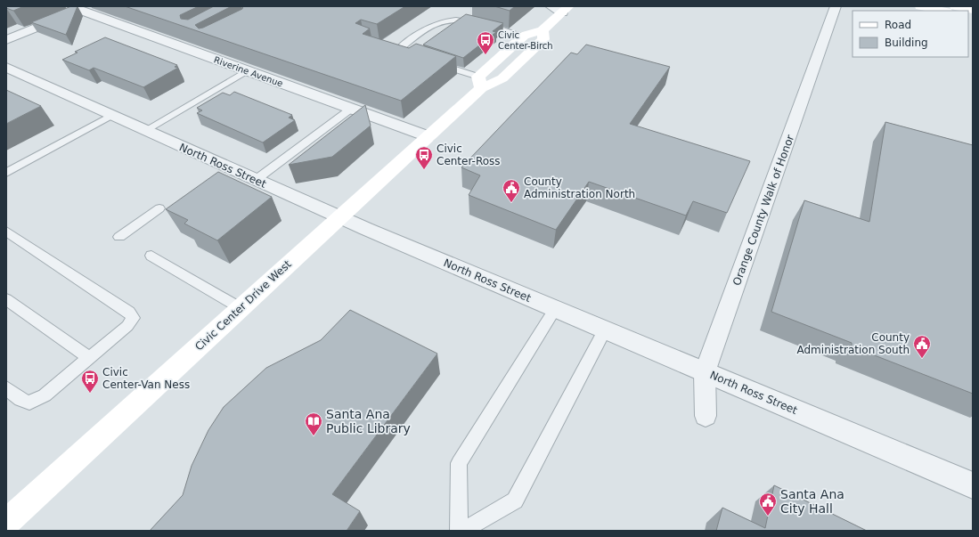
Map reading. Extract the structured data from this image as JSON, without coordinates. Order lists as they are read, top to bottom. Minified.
{"streets":{"main road":["Civic Center Drive West"],"street":["Riverine Avenue","North Ross Street","Orange County Walk of Honor"]},"crossings":[["Riverine Avenue","Civic Center Drive West"],["North Ross Street","Orange County Walk of Honor"],["North Ross Street","Civic Center Drive West"]],"places":{"bus stop":["Civic Center-Birch","Civic Center-Ross","Civic Center-Van Ness"],"public building":["County Administration North","County Administration South","Santa Ana City Hall"],"library":["Santa Ana Public Library"]},"legend":["Road","Building"]}
